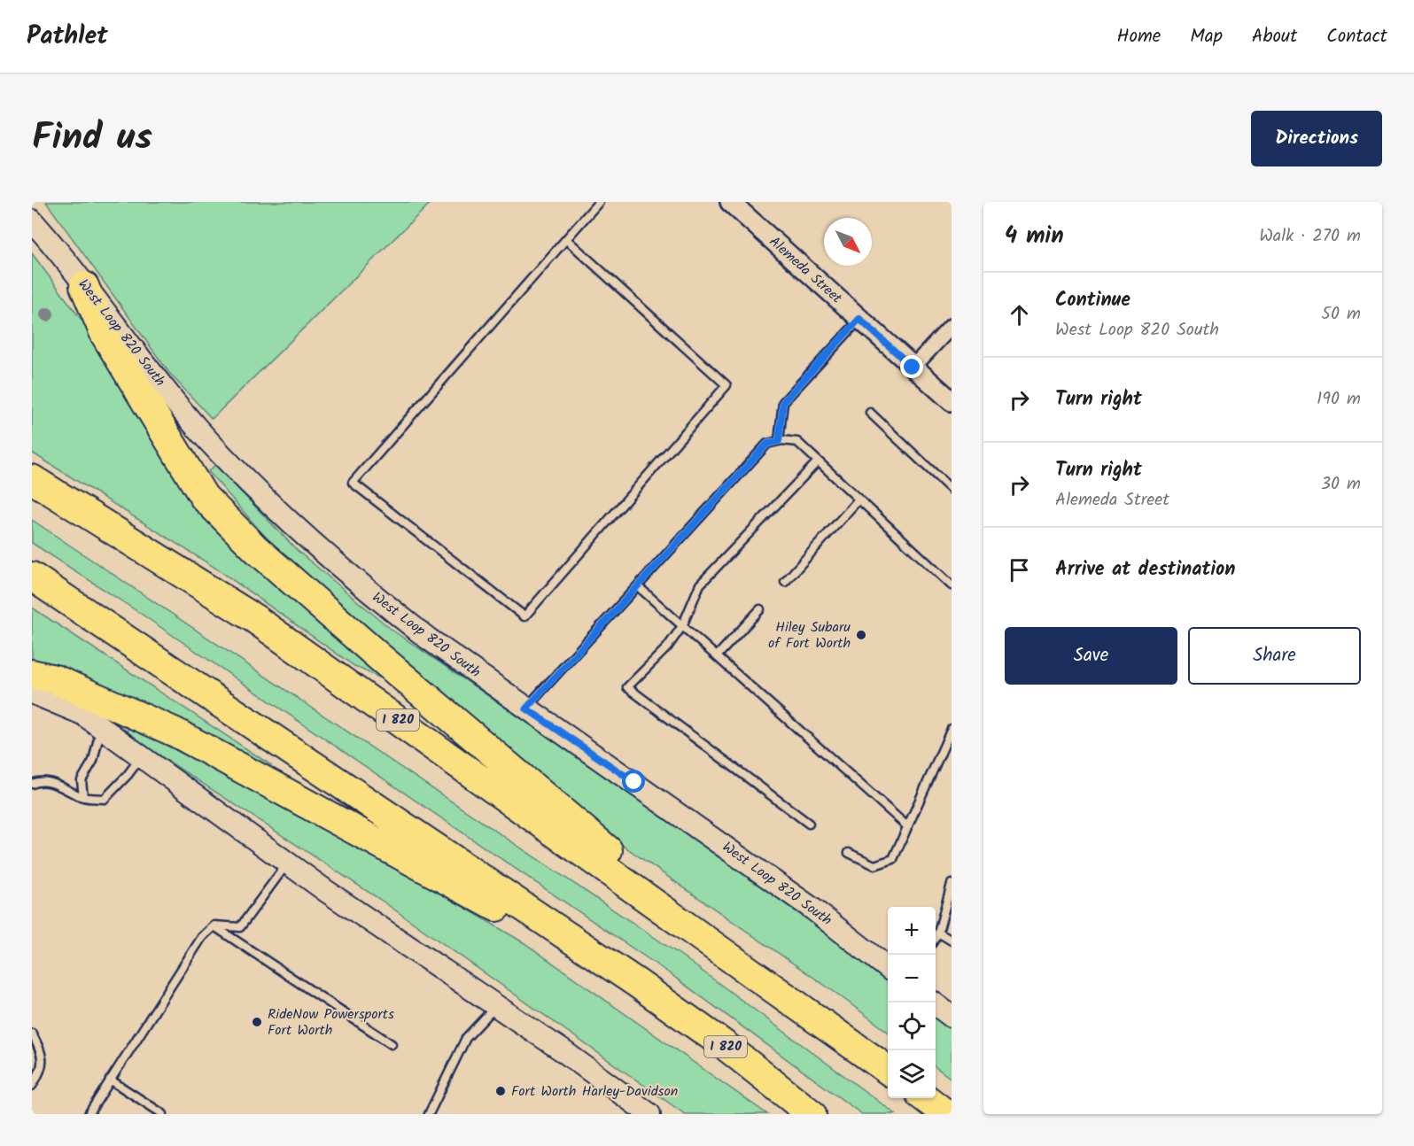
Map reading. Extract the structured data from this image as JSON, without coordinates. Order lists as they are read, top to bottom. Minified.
{"streets":{"highway":["I 820"],"main road":["West Loop 820 South"],"street":["Alemeda Street"]},"places":["Hiley Subaru of Fort Worth","RideNow Powersports Fort Worth","Fort Worth Harley-Davidson"],"north":"bottom right","page":{"header":"Pathlet","nav":["Home","Map","About","Contact"],"title":"Find us","buttons":["Directions",["Save","Share"]],"heading":["4 min","Walk · 270 m"],"list":[["Continue","West Loop 820 South","50 m"],["Turn right","190 m"],["Turn right","Alemeda Street","30 m"],"Arrive at destination"],"map_buttons":["+","−"]}}
